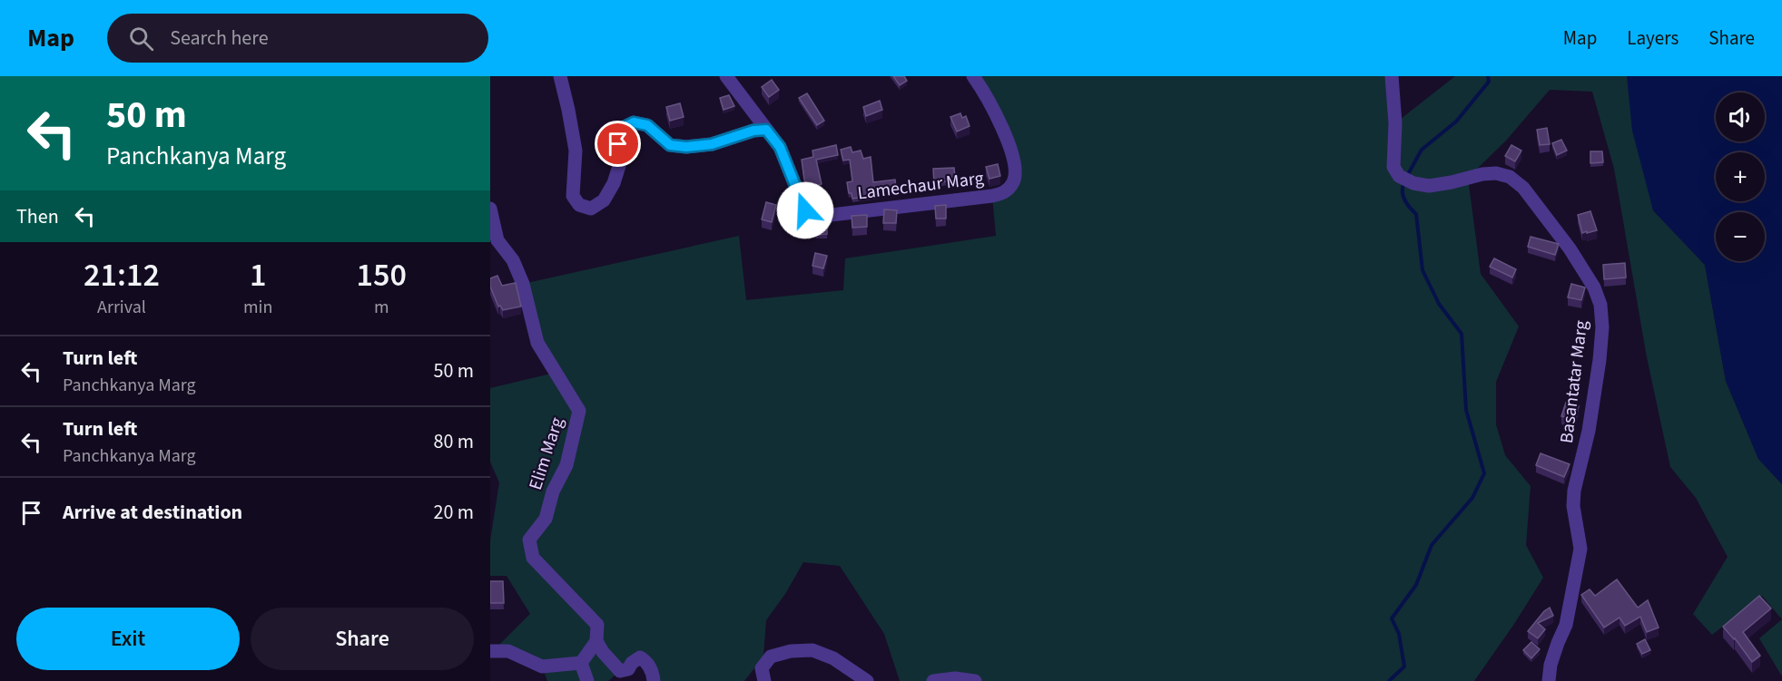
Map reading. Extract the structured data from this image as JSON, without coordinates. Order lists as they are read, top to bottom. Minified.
{"streets":{"street":["Lamechaur Marg","Basantatar Marg","Elim Marg"]},"page":{"header":"Map","search":"Search here","nav":["Map","Layers","Share"],"turn":["50 m","Panchkanya Marg"],"map_buttons":["+","−"],"then":"Then","eta":["21:12","Arrival","1","min","150","m"],"list":[{"name":"Turn left","note":"Panchkanya Marg","value":"50 m"},{"name":"Turn left","note":"Panchkanya Marg","value":"80 m"},{"name":"Arrive at destination","value":"20 m"}],"buttons":["Exit","Share"]}}
